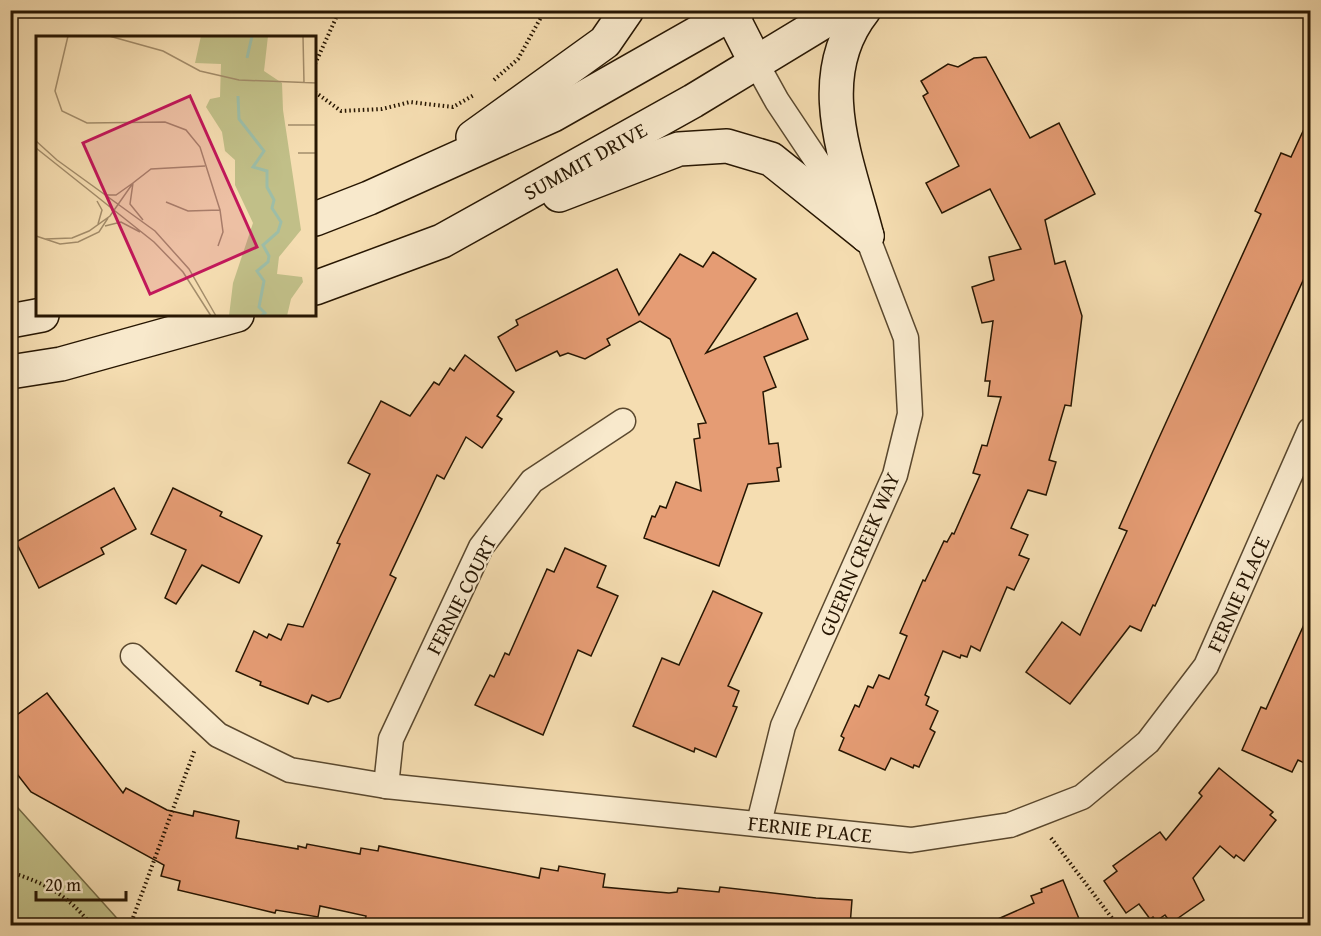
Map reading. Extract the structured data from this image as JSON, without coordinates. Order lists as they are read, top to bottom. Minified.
{"streets":{"main road":["SUMMIT DRIVE"],"street":["GUERIN CREEK WAY","FERNIE PLACE","FERNIE COURT"]},"crossings":[["SUMMIT DRIVE","GUERIN CREEK WAY"],["GUERIN CREEK WAY","FERNIE PLACE"],["FERNIE PLACE","FERNIE COURT"]],"scale_bar":"20 m"}
